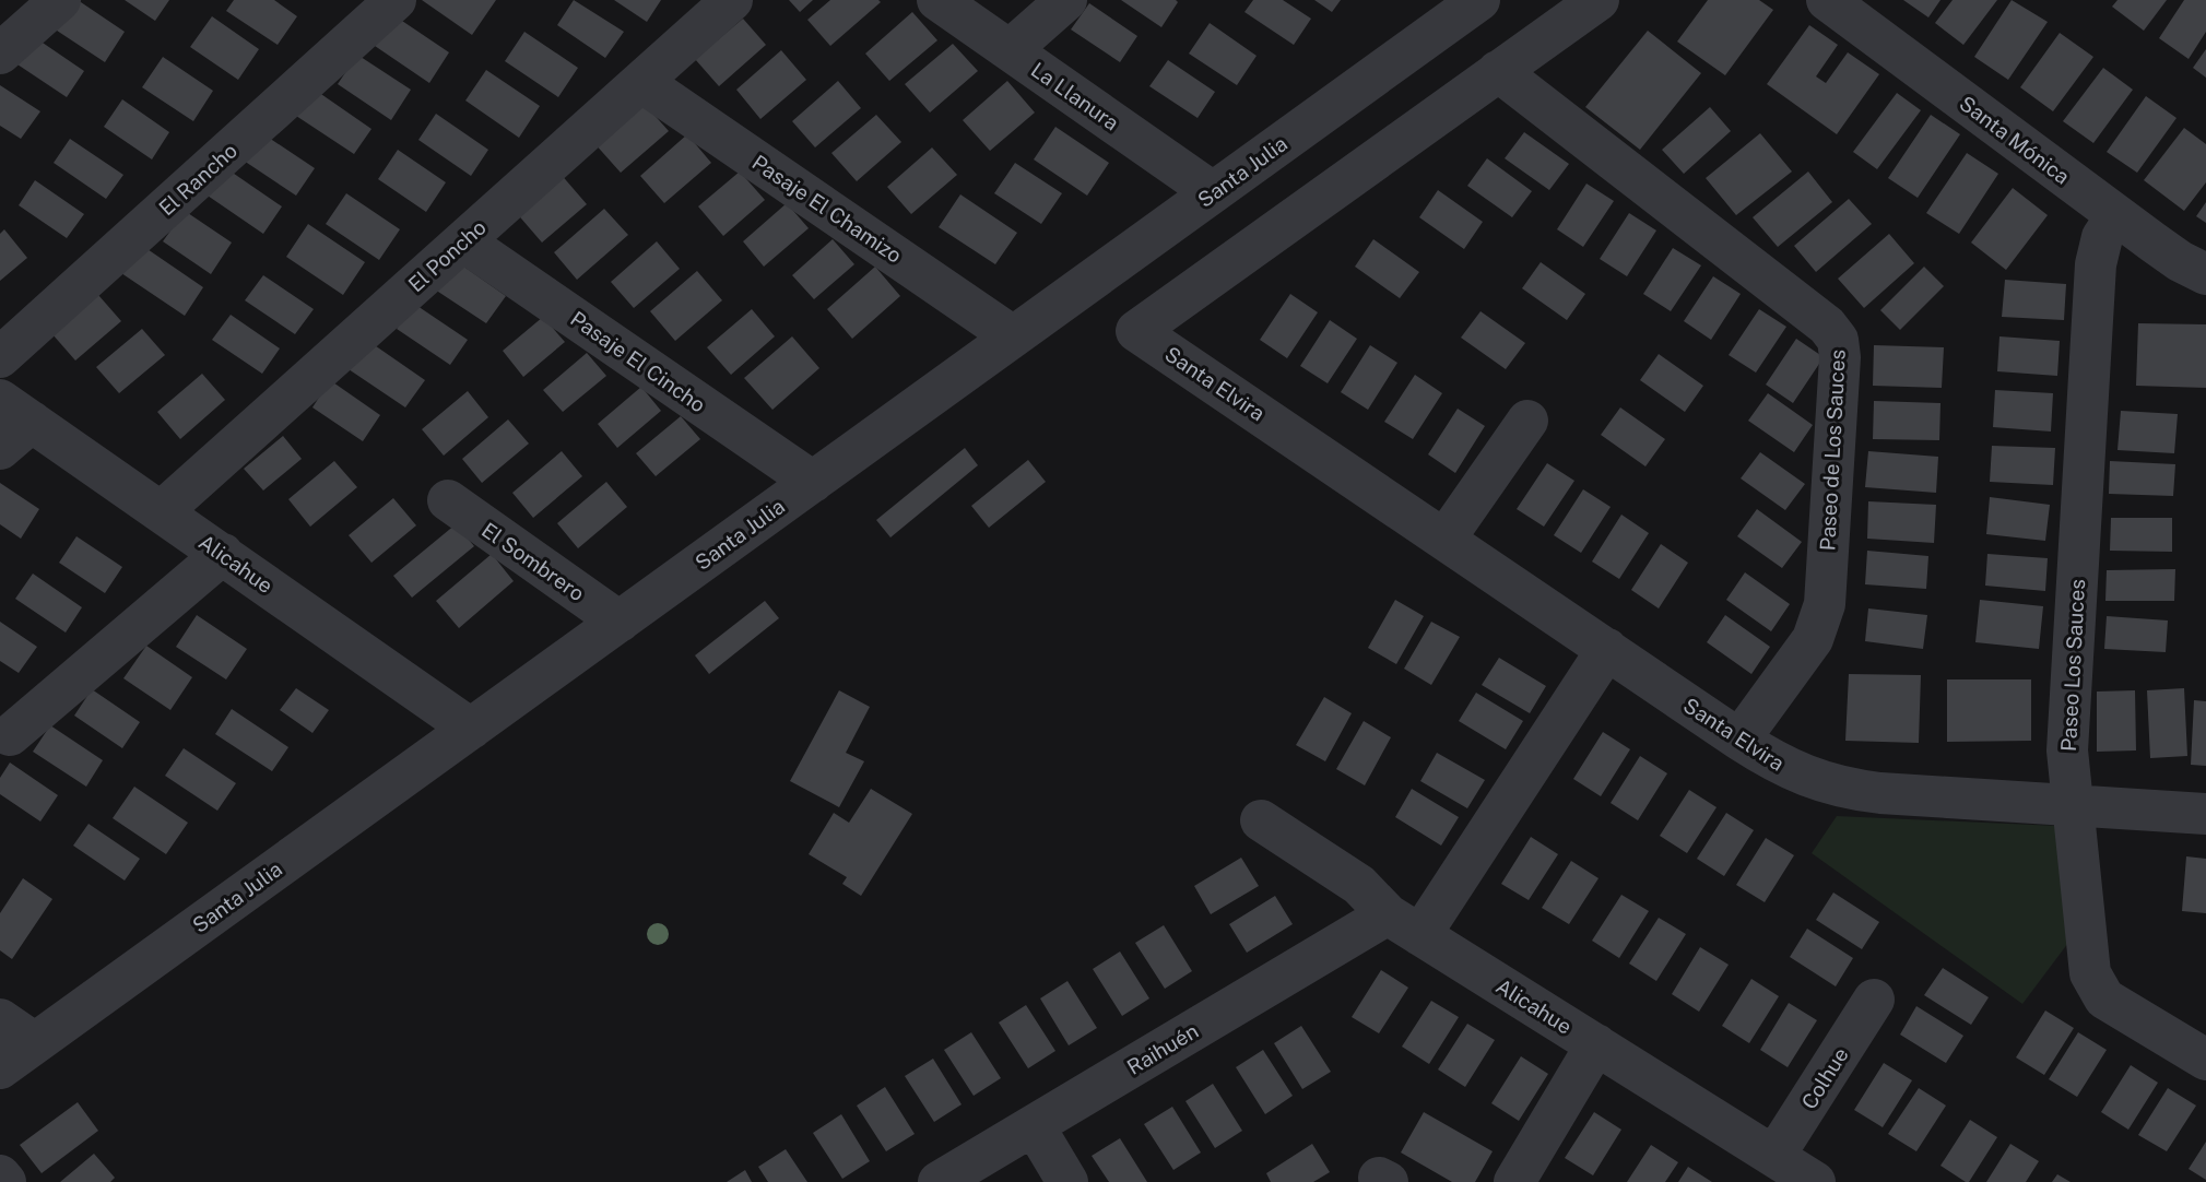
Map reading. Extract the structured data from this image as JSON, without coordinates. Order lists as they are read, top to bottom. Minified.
{"streets":{"street":["La Llanura","Santa Mónica","Santa Julia","El Rancho","Pasaje El Chamizo","El Poncho","Pasaje El Cincho","Santa Elvira","Paseo de Los Sauces","El Sombrero","Alicahue","Paseo Los Sauces","Raihuén","Colhue"]},"crossings":[["La Llanura","Santa Julia"],["Santa Mónica","Paseo Los Sauces"],["Santa Julia","Pasaje El Chamizo"],["Santa Julia","Pasaje El Cincho"],["Santa Julia","El Sombrero"],["Santa Julia","Alicahue"],["Pasaje El Chamizo","El Poncho"],["El Poncho","Pasaje El Cincho"],["El Poncho","Alicahue"],["Santa Elvira","Paseo de Los Sauces"],["Santa Elvira","Paseo Los Sauces"],["Santa Elvira","Raihuén"],["Alicahue","Raihuén"],["Alicahue","Colhue"]]}
